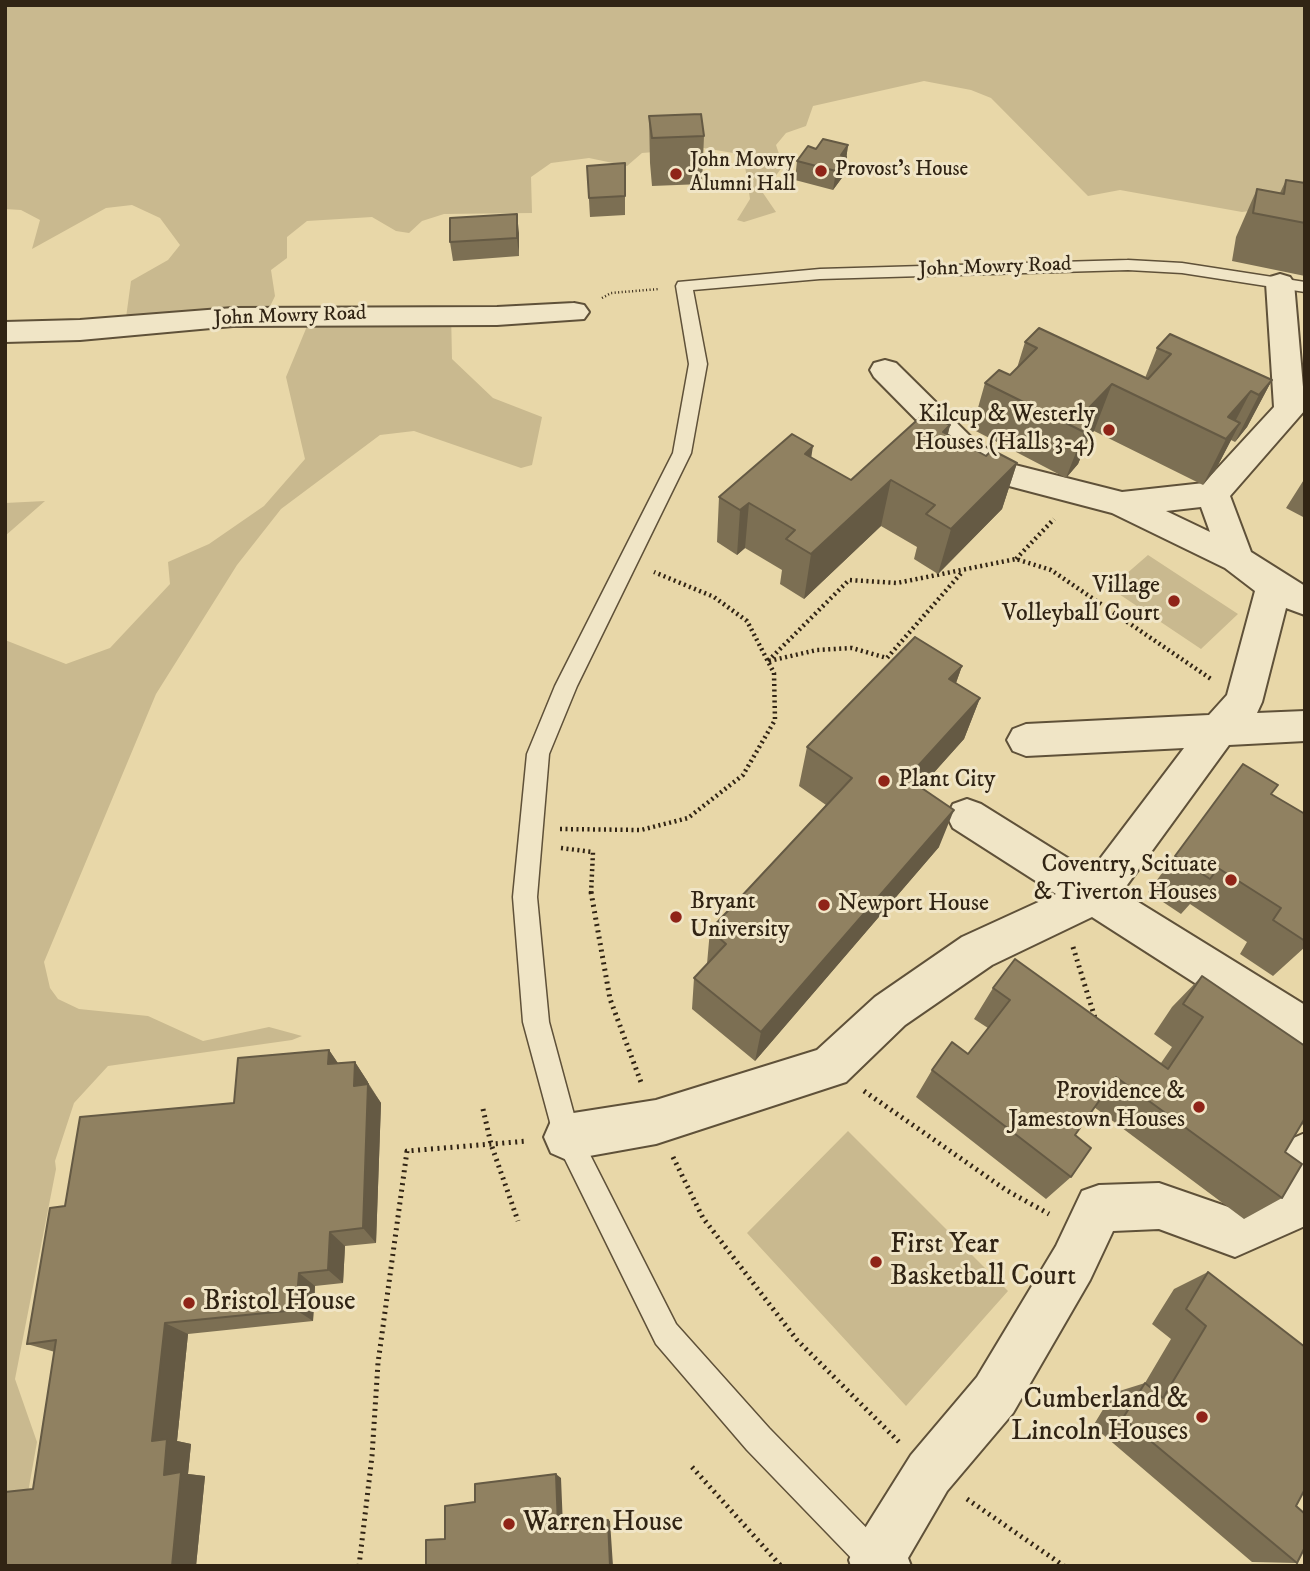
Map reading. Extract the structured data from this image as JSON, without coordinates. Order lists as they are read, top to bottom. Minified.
{"streets":{"street":["John Mowry Road"]},"places":["Provost's House","John Mowry Alumni Hall","Kilcup & Westerly Houses (Halls 3-4)","Village Volleyball Court","Plant City","Coventry, Scituate & Tiverton Houses","Newport House","Bryant University","Providence & Jamestown Houses","First Year Basketball Court","Bristol House","Cumberland & Lincoln Houses","Warren House"]}
